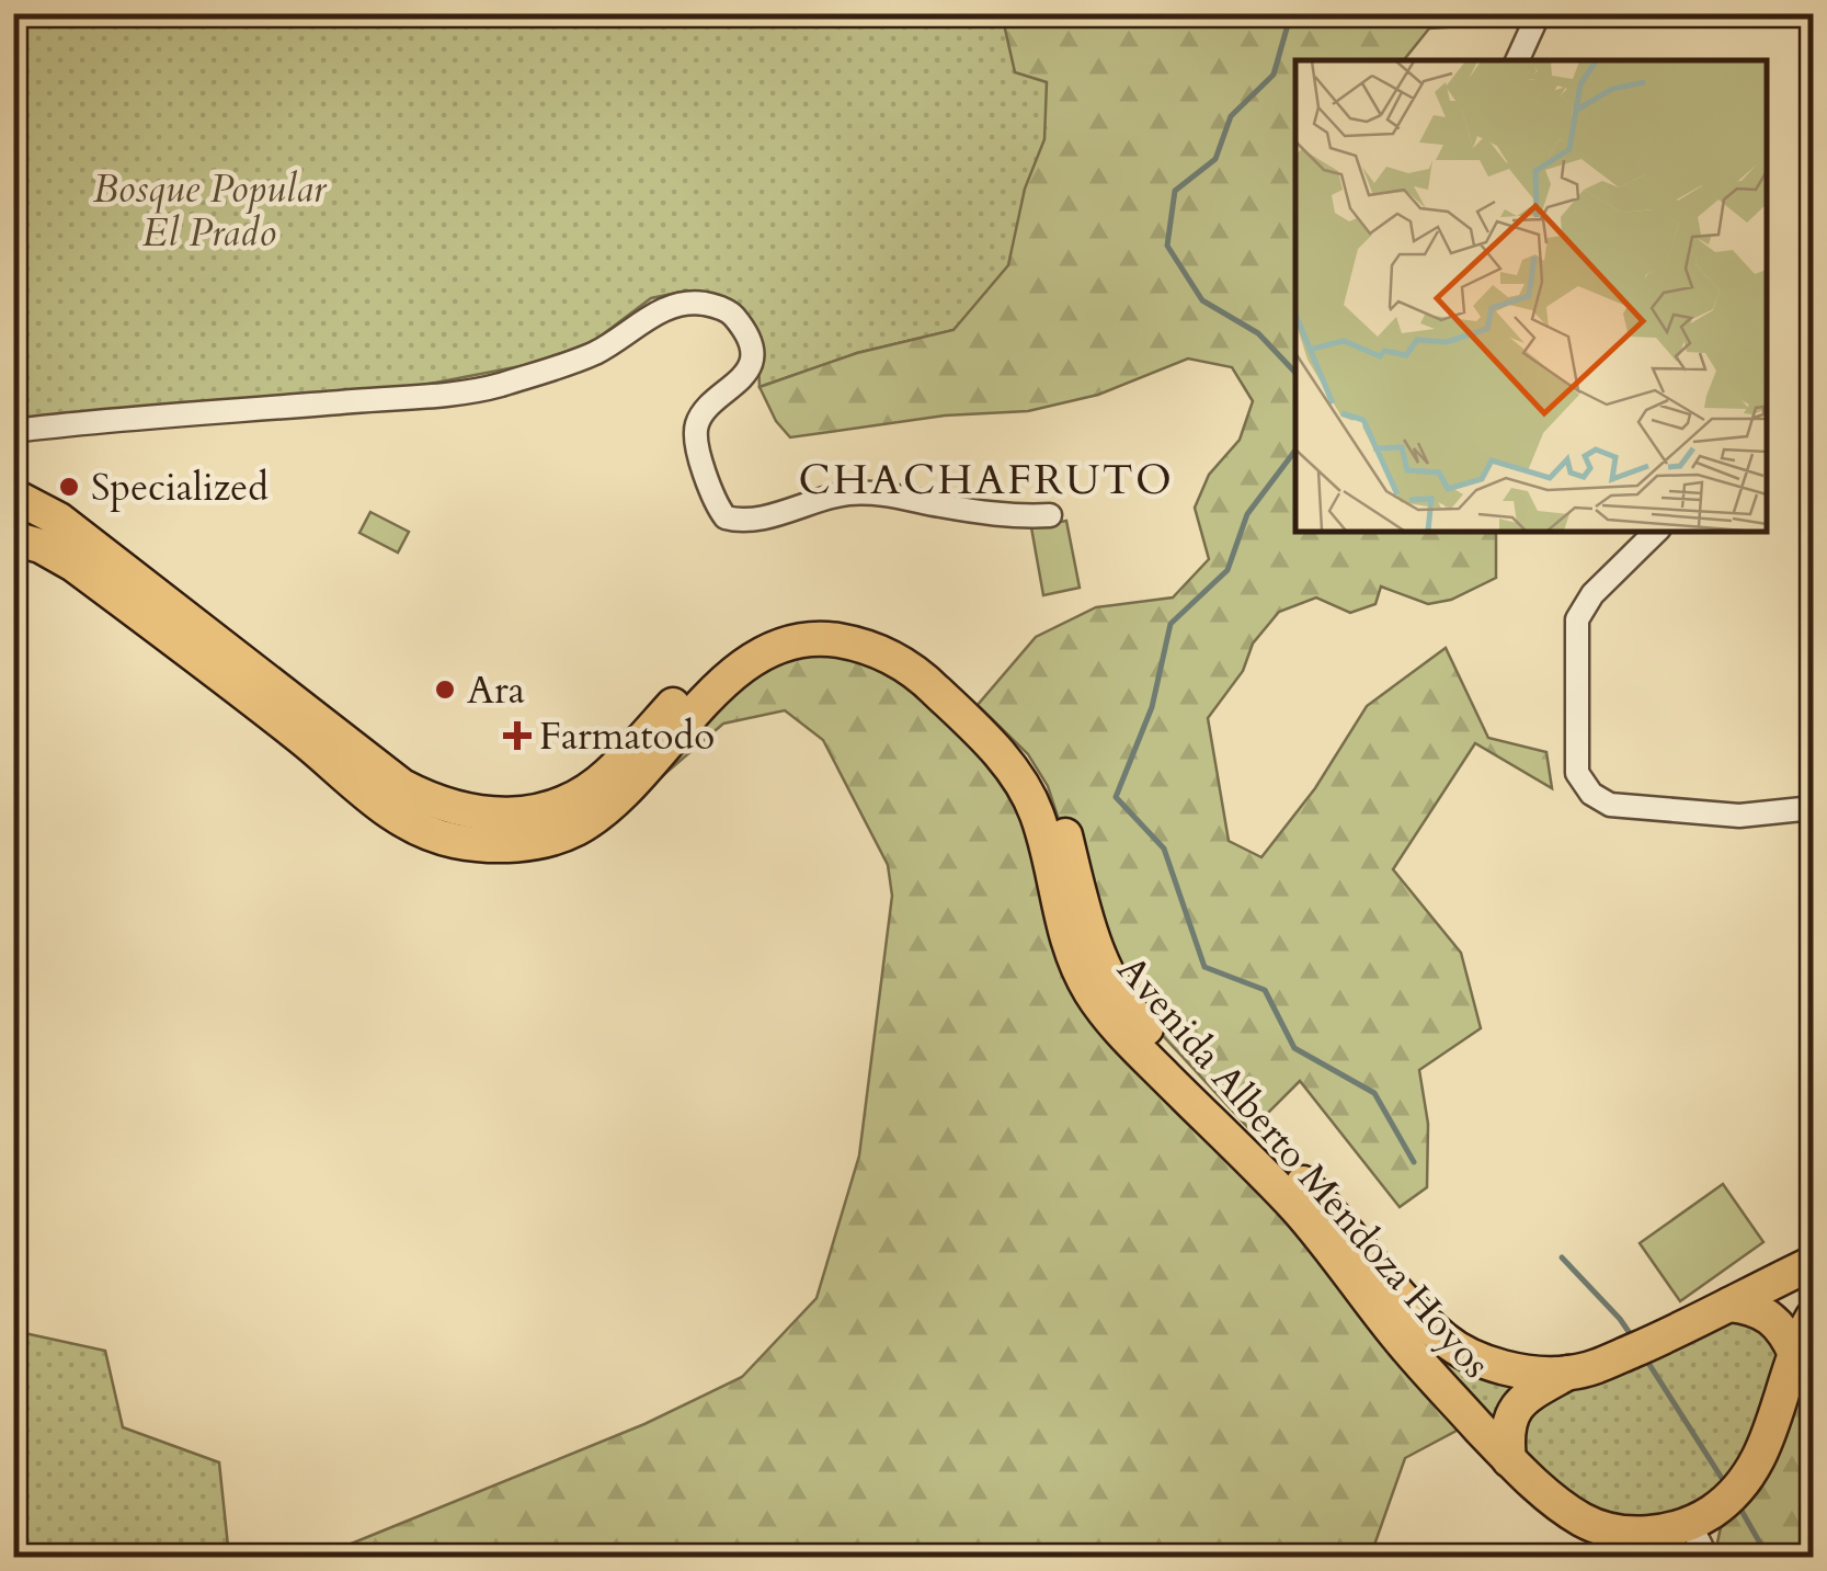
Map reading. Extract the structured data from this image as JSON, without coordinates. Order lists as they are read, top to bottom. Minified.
{"streets":{"main road":["Avenida Alberto Mendoza Hoyos"]},"districts":["CHACHAFRUTO"],"parks":["Bosque Popular El Prado"],"places":{"other":["Specialized","Ara"],"health":["Farmatodo"]}}
